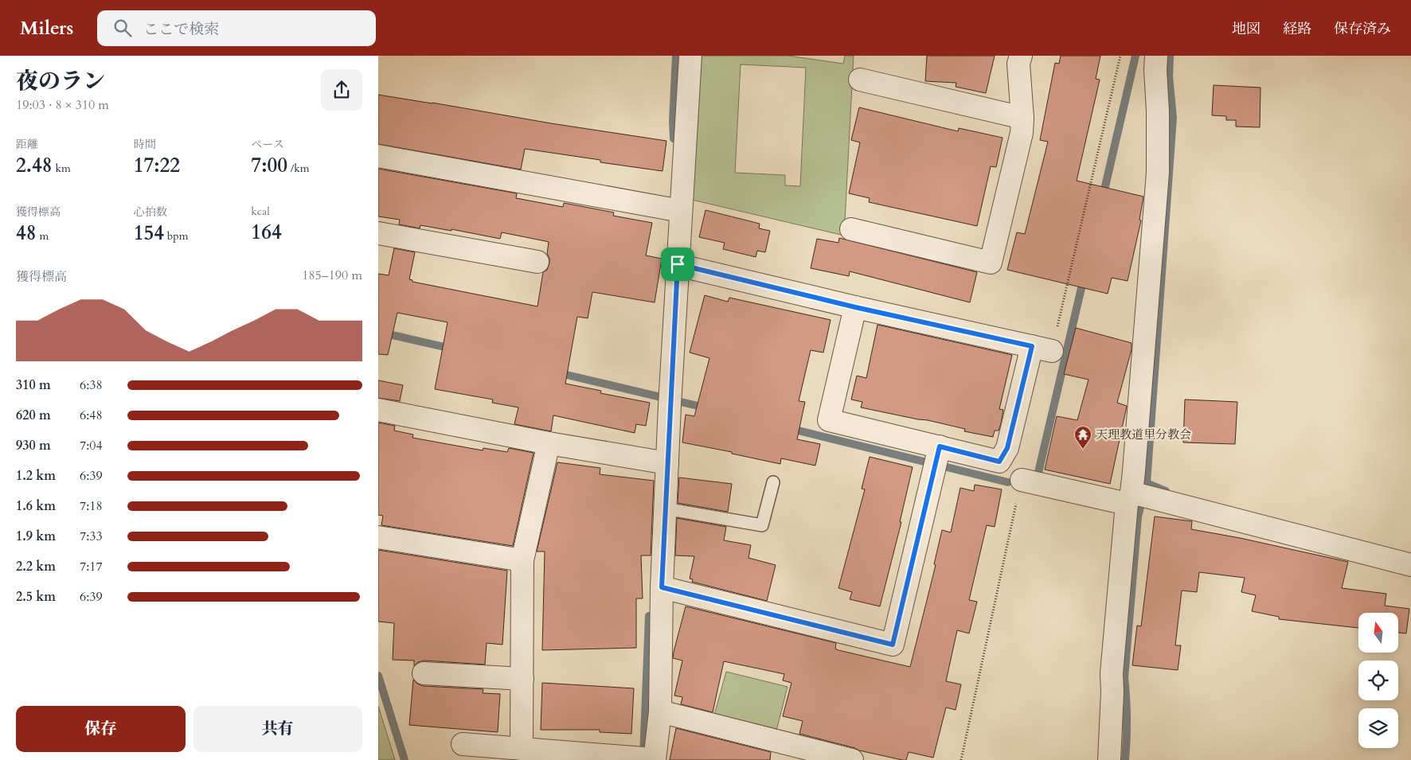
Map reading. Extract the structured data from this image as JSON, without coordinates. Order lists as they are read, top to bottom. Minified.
{"places":{"temple":["天理教道里分教会"]},"north":"top","page":{"header":"Milers","search":"ここで検索","nav":["地図","経路","保存済み"],"heading":["夜のラン","19:03 · 8 × 310 m"],"stats":[["距離","2.48 km"],["時間","17:22"],["ペース","7:00 /km"],["獲得標高","48 m"],["心拍数","154 bpm"],["kcal","164"]],"chart":["獲得標高","185–190 m"],"list":[{"name":"310 m","note":"6:38"},{"name":"620 m","note":"6:48"},{"name":"930 m","note":"7:04"},{"name":"1.2 km","note":"6:39"},{"name":"1.6 km","note":"7:18"},{"name":"1.9 km","note":"7:33"},{"name":"2.2 km","note":"7:17"},{"name":"2.5 km","note":"6:39"}],"buttons":["保存","共有"]}}
